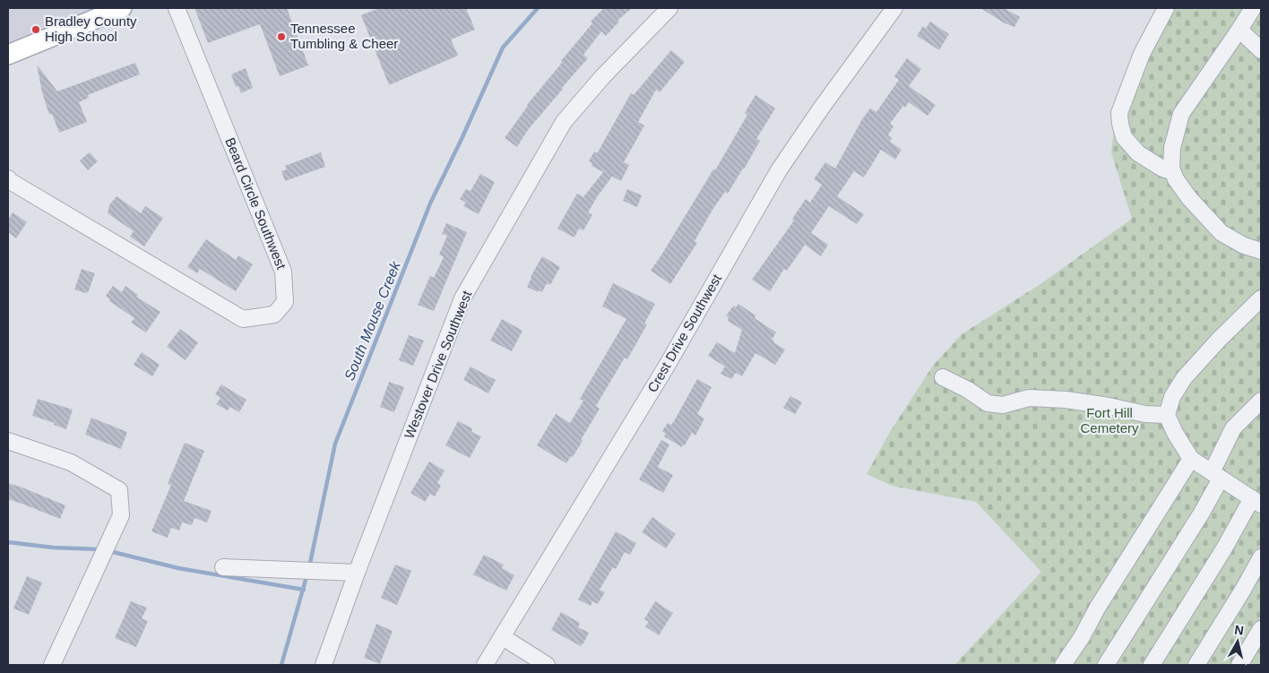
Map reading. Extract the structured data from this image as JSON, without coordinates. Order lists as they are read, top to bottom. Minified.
{"streets":{"street":["Beard Circle Southwest","Crest Drive Southwest","Westover Drive Southwest"]},"water":["South Mouse Creek"],"parks":["Fort Hill Cemetery"],"places":["Bradley County High School","Tennessee Tumbling & Cheer"],"north":"top"}
